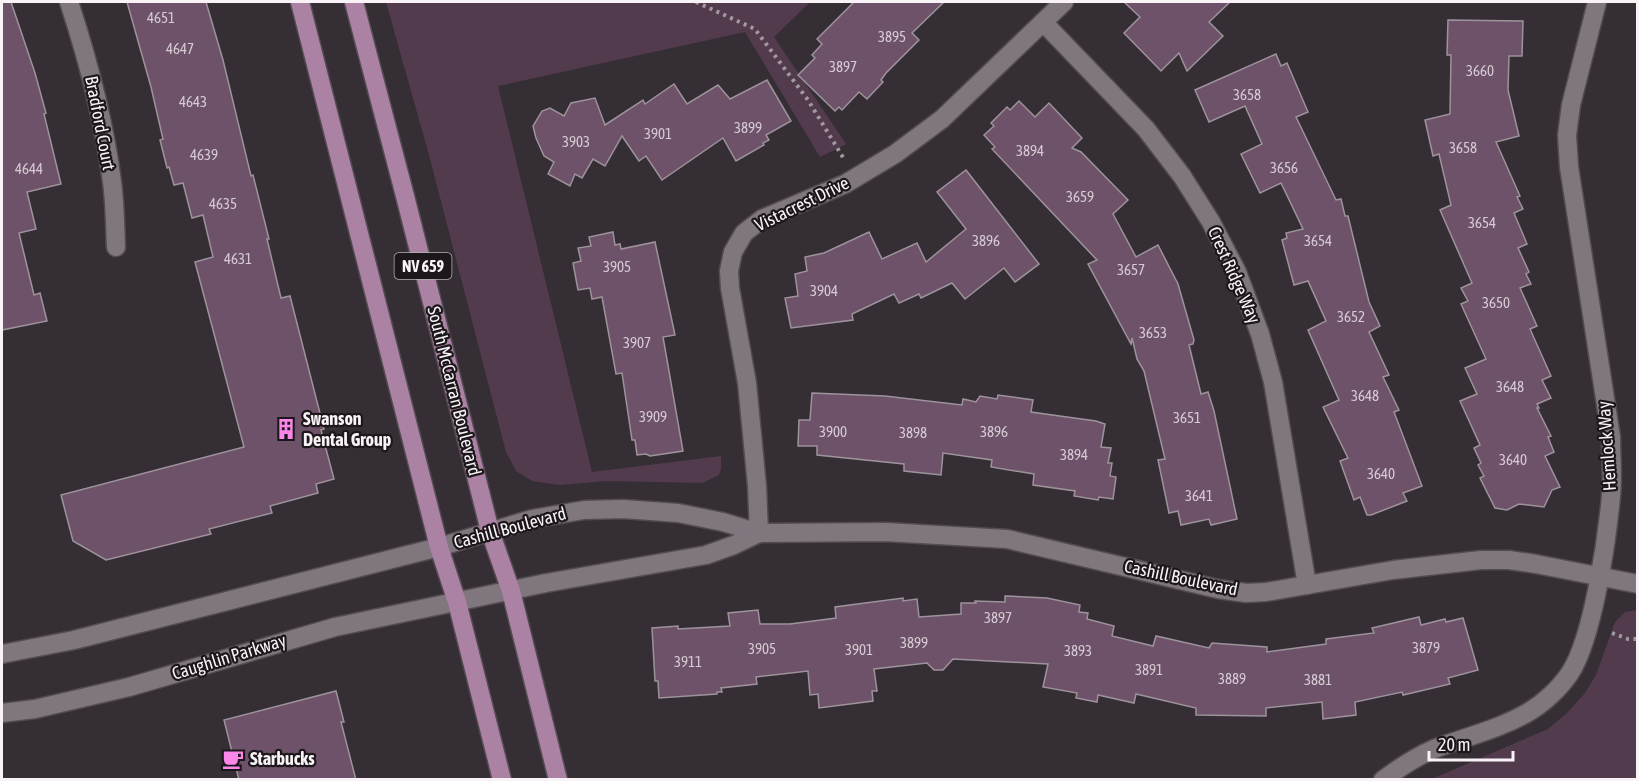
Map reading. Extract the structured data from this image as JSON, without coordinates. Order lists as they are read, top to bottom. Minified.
{"streets":{"main road":["NV 659","South McCarran Boulevard"],"street":["Bradford Court","Vistacrest Drive","Crest Ridge Way","Hemlock Way","Cashill Boulevard","Caughlin Parkway"]},"crossings":[["Vistacrest Drive","Crest Ridge Way"],["Vistacrest Drive","Cashill Boulevard"],["NV 659","Cashill Boulevard"],["NV 659","Caughlin Parkway"],["Crest Ridge Way","Cashill Boulevard"],["South McCarran Boulevard","Cashill Boulevard"],["Hemlock Way","Cashill Boulevard"],["Cashill Boulevard","Caughlin Parkway"]],"places":{"building":["Swanson Dental Group"],"cafe":["Starbucks"]},"house_numbers":["4651","3895","4647","3897","3660","3658","4643","3899","3901","3903","3658","3894","4639","3656","4644","3659","4635","3654","3896","3654","4631","3905","3657","3904","3650","3652","3653","3907","3648","3648","3909","3651","3900","3896","3898","3894","3640","3640","3641","3897","3899","3879","3905","3901","3893","3911","3891","3889","3881"],"scale_bar":"20 m"}
